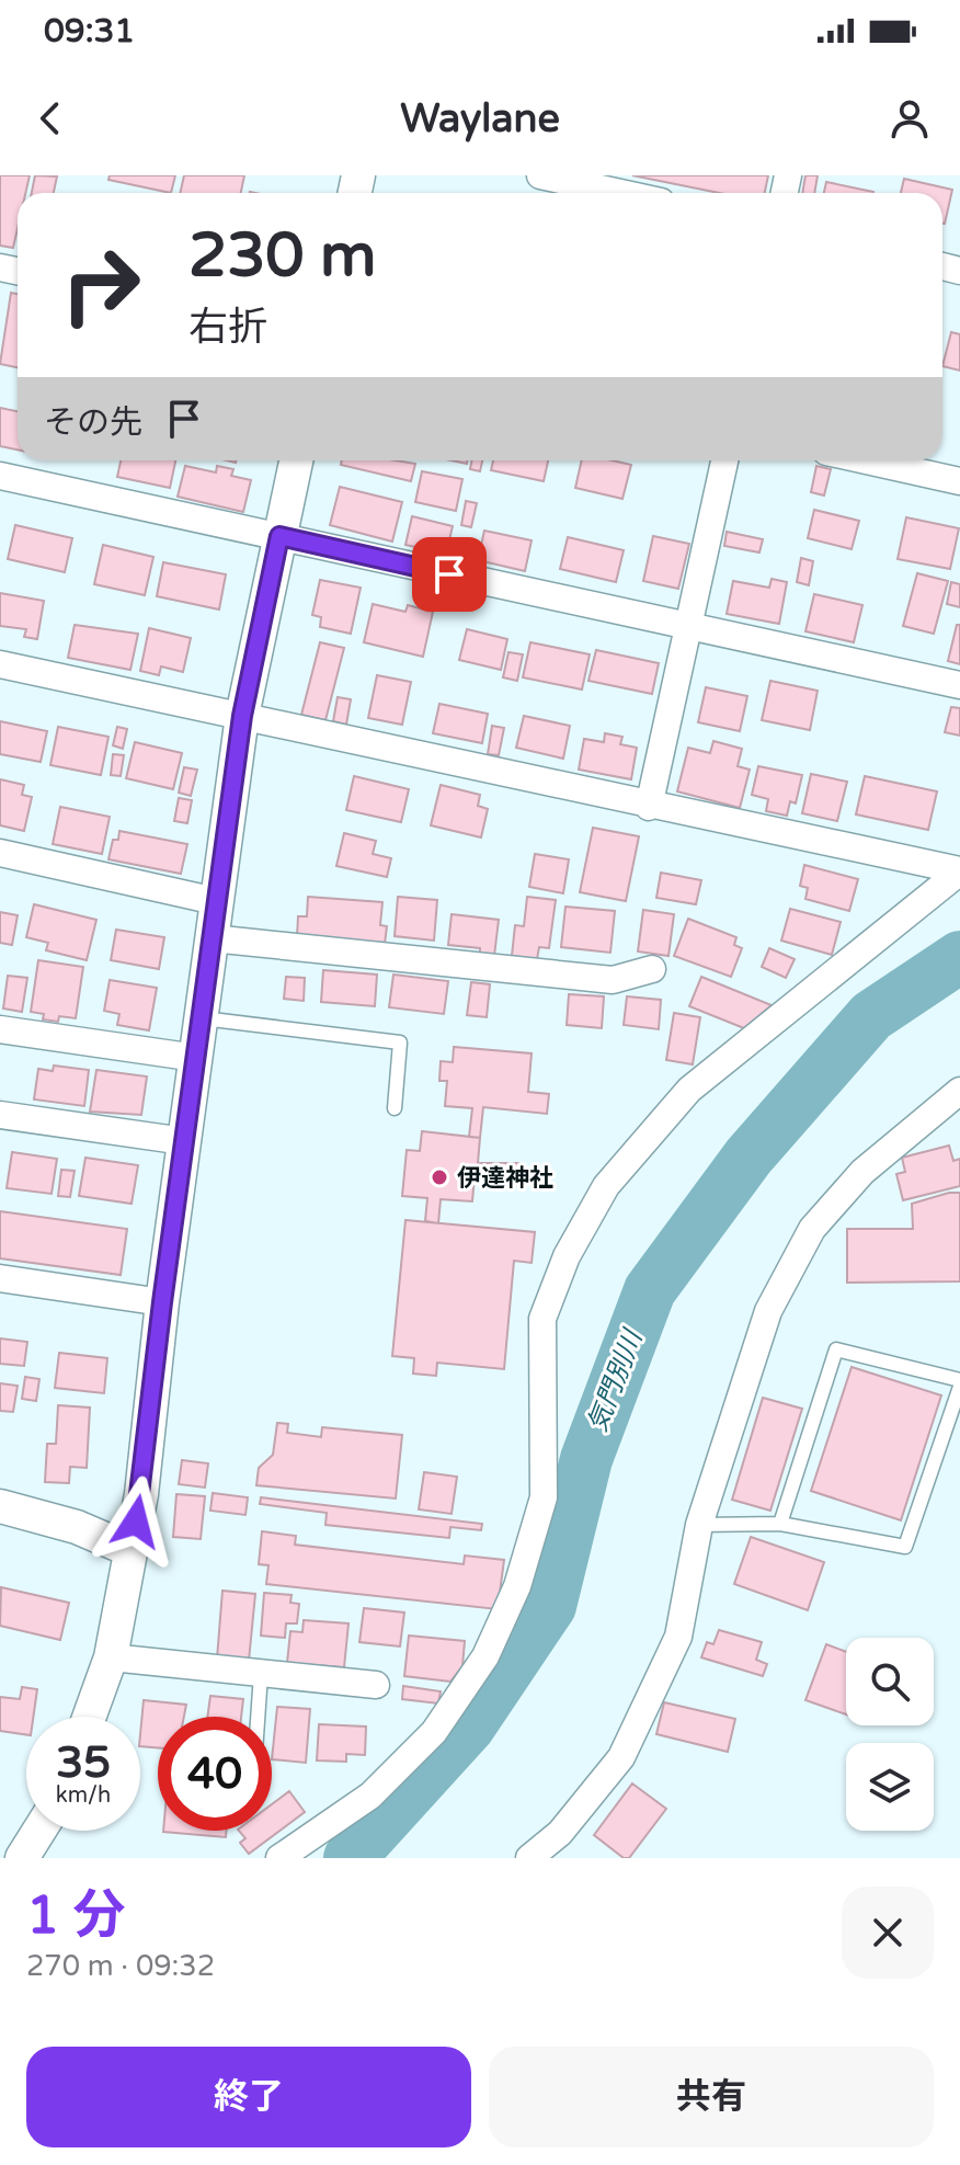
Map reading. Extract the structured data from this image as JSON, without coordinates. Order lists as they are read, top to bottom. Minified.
{"water":["気門別川"],"places":["伊達神社"],"page":{"status":"09:31","header":"Waylane","turn":["230 m","右折"],"then":"その先","speed":"35 km/h","limit":"40","heading":["1 分","270 m · 09:32"],"buttons":["終了","共有"]}}
